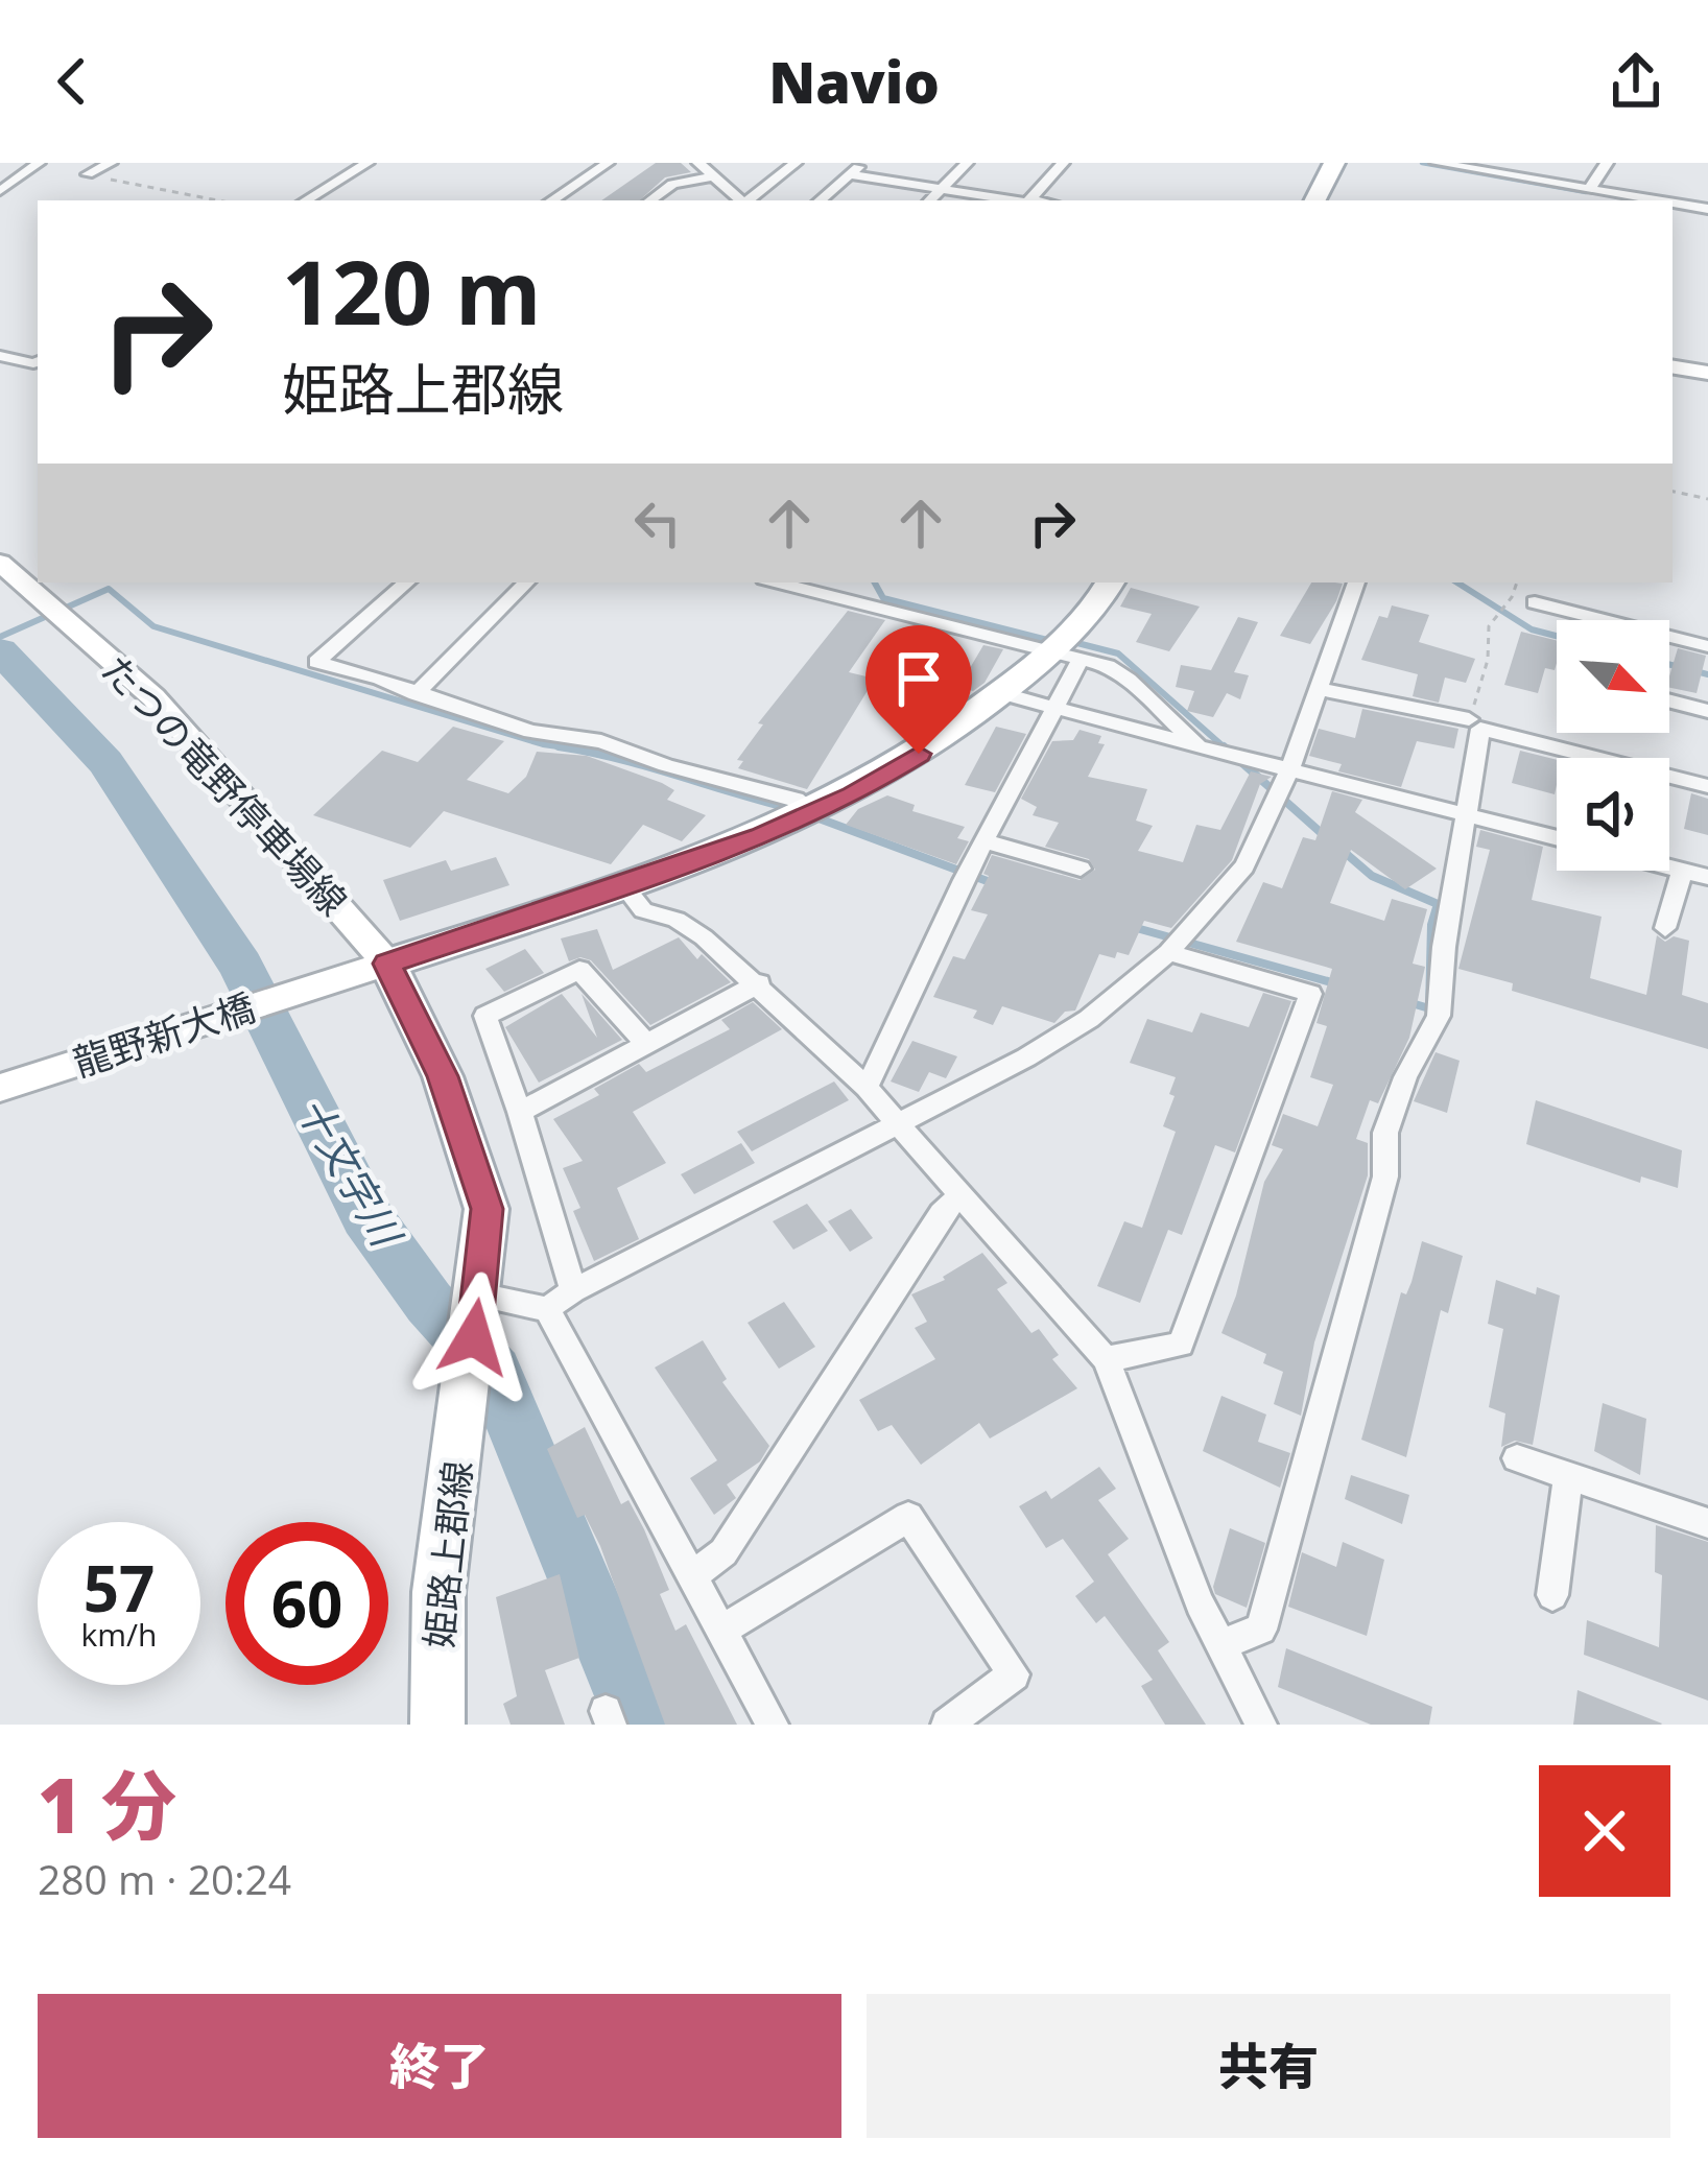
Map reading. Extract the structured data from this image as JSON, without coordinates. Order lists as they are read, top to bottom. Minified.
{"streets":{"main road":["たつの竜野停車場線","龍野新大橋","姫路上郡線"]},"crossings":[["たつの竜野停車場線","龍野新大橋"],["たつの竜野停車場線","姫路上郡線"],["龍野新大橋","姫路上郡線"]],"water":["十文字川"],"north":"bottom right","page":{"header":"Navio","turn":["120 m","姫路上郡線"],"speed":"57 km/h","limit":"60","heading":["1 分","280 m · 20:24"],"buttons":["終了","共有"]}}
